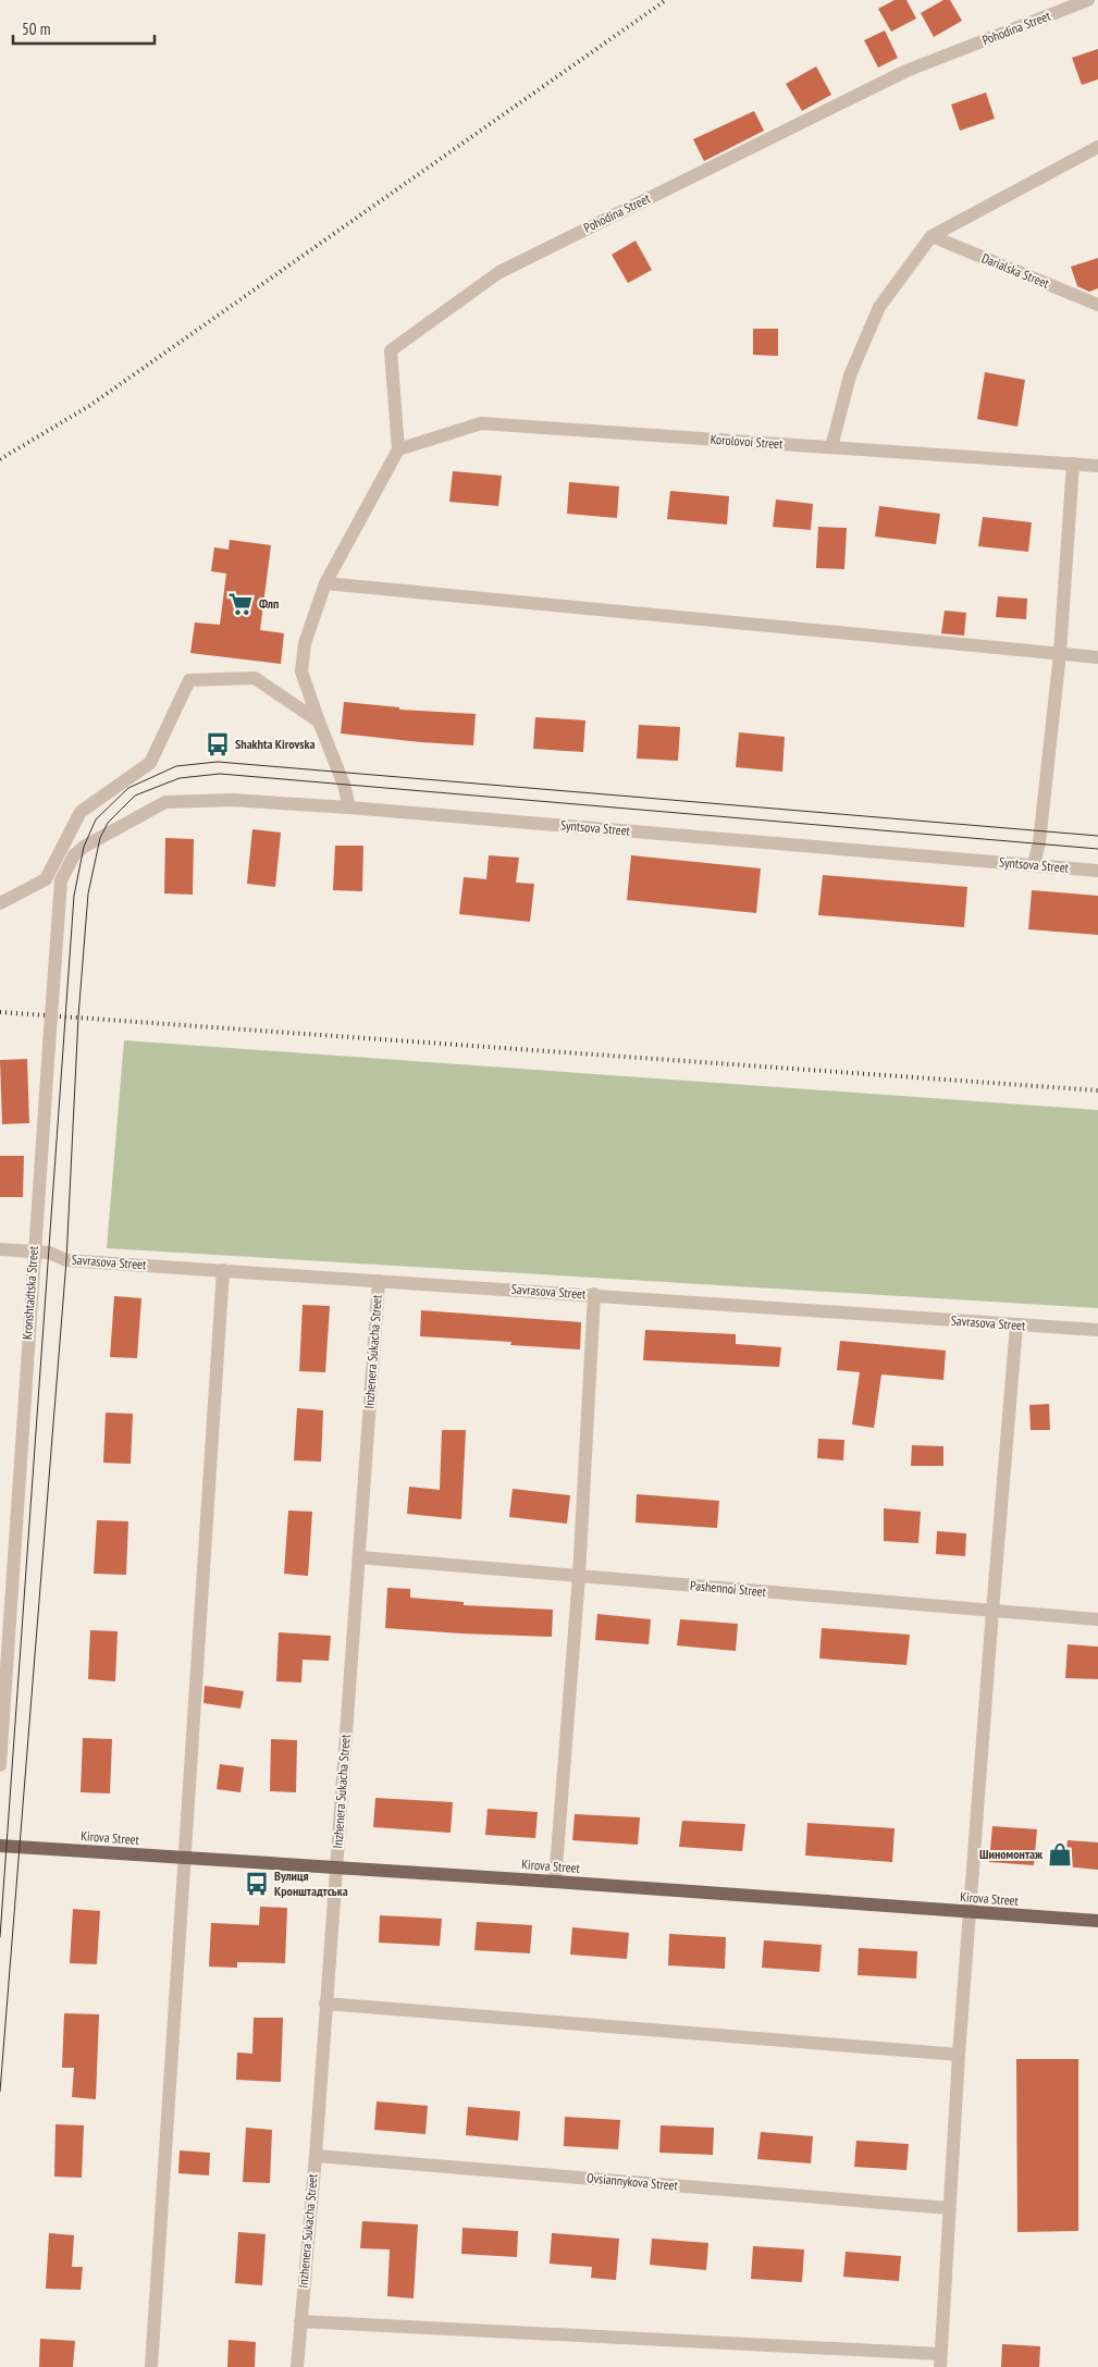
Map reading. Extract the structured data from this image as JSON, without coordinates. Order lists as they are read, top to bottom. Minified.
{"streets":{"main road":["Kirova Street"],"street":["Pohodina Street","Darialska Street","Korolovoi Street","Syntsova Street","Savrasova Street","Kronshtadtska Street","Inzhenera Sukacha Street","Pashennoi Street","Ovsiannykova Street"]},"crossings":[["Pohodina Street","Korolovoi Street"],["Syntsova Street","Kronshtadtska Street"],["Savrasova Street","Kronshtadtska Street"],["Savrasova Street","Inzhenera Sukacha Street"],["Inzhenera Sukacha Street","Pashennoi Street"],["Inzhenera Sukacha Street","Kirova Street"],["Inzhenera Sukacha Street","Ovsiannykova Street"]],"places":{"supermarket":["Флп"],"bus stop":["Shakhta Kirovska","Вулиця Кронштадтська"],"shop":["Шиномонтаж"]},"scale_bar":"50 m"}
